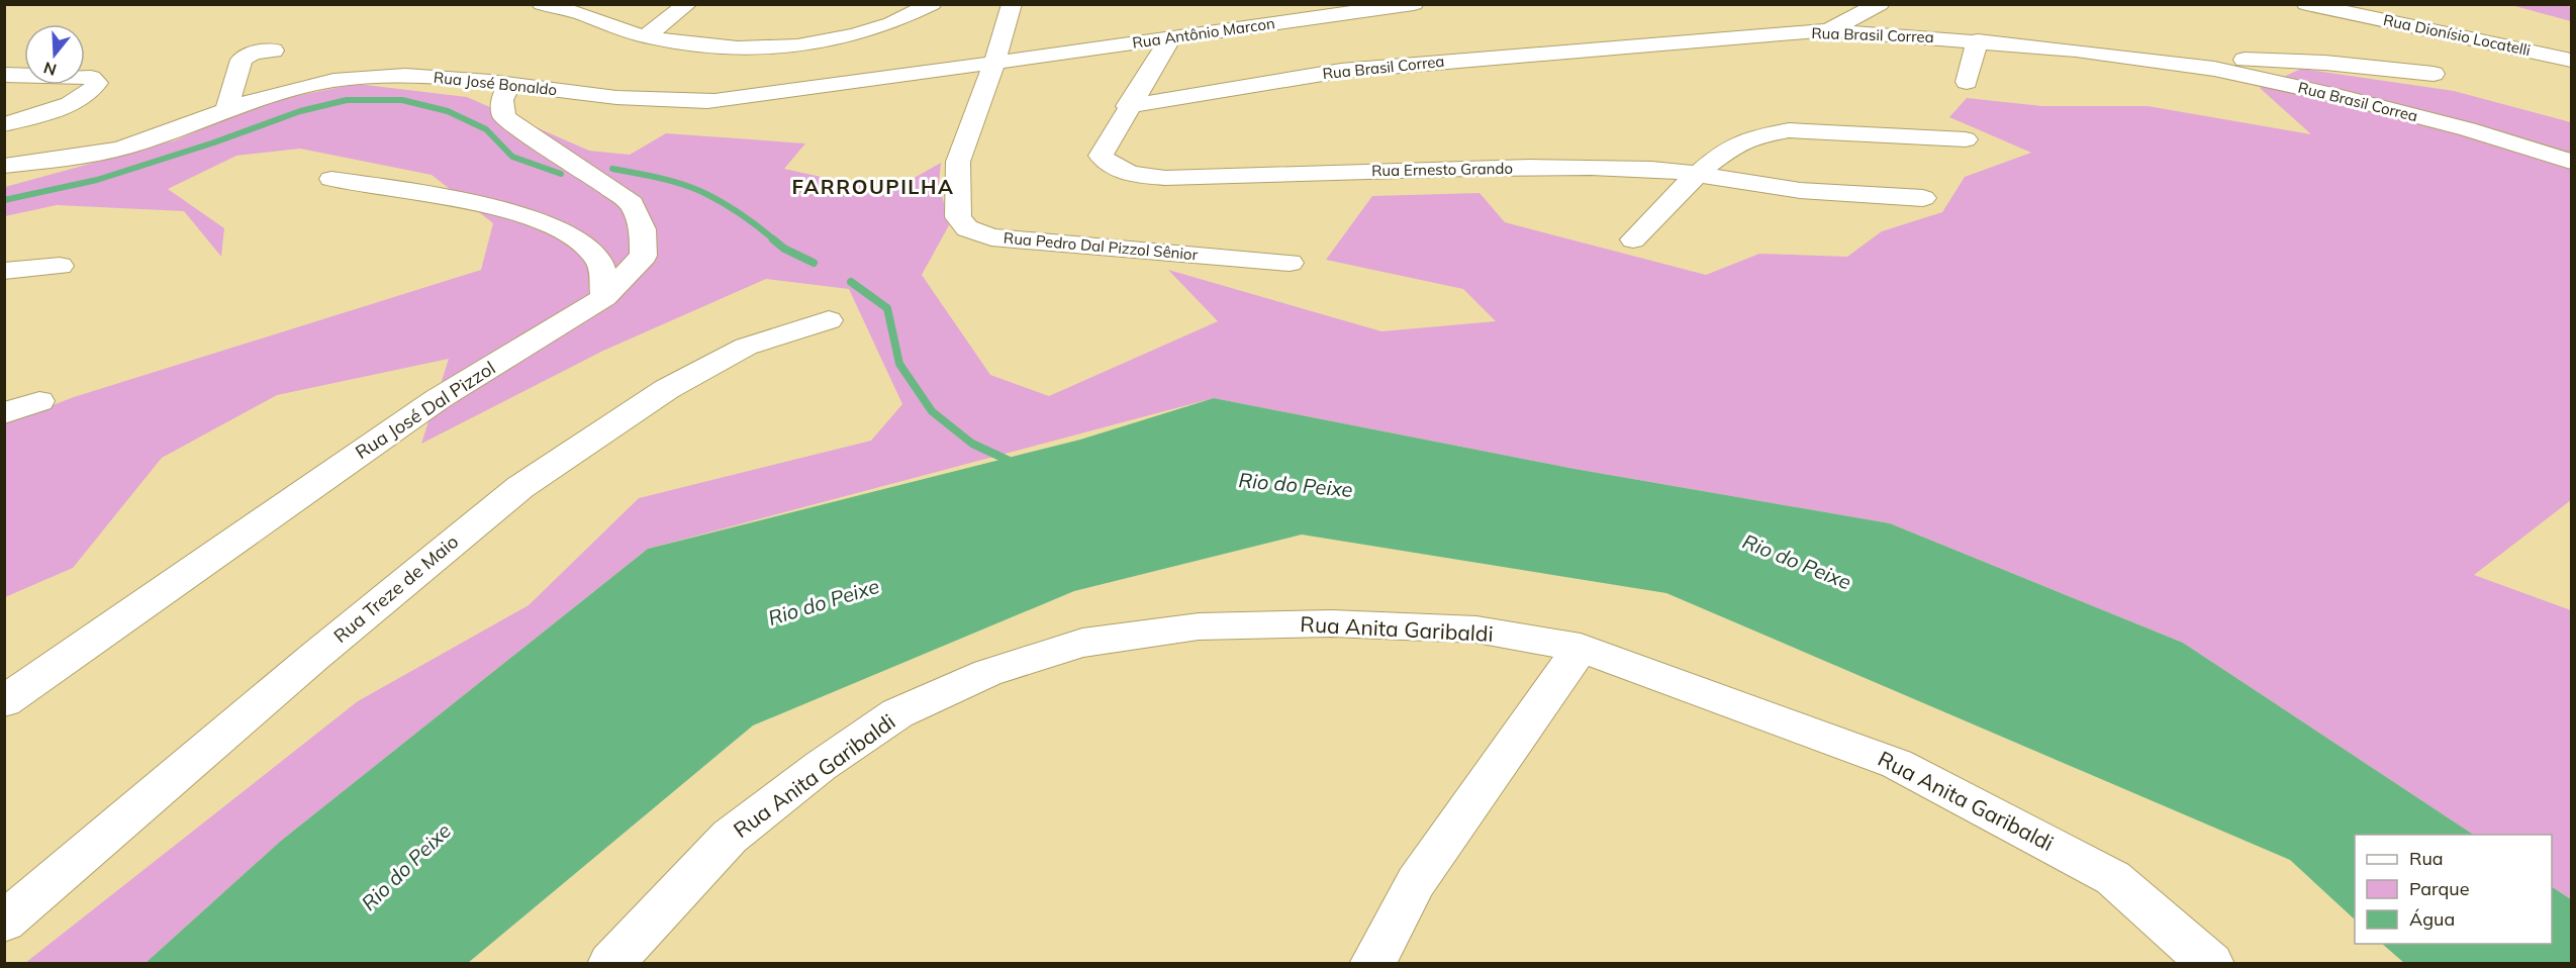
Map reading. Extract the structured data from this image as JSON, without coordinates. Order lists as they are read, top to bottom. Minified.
{"streets":{"street":["Rua Antônio Marcon","Rua Brasil Correa","Rua Dionísio Locatelli","Rua José Bonaldo","Rua Ernesto Grando","Rua Pedro Dal Pizzol Sênior","Rua José Dal Pizzol","Rua Treze de Maio","Rua Anita Garibaldi"]},"crossings":[["Rua Antônio Marcon","Rua José Bonaldo"],["Rua Antônio Marcon","Rua Ernesto Grando"],["Rua Antônio Marcon","Rua Pedro Dal Pizzol Sênior"],["Rua Brasil Correa","Rua Ernesto Grando"],["Rua José Bonaldo","Rua Pedro Dal Pizzol Sênior"],["Rua José Bonaldo","Rua José Dal Pizzol"]],"districts":["FARROUPILHA"],"water":["Rio do Peixe"],"legend":["Rua","Parque","Água"],"north":"bottom"}
